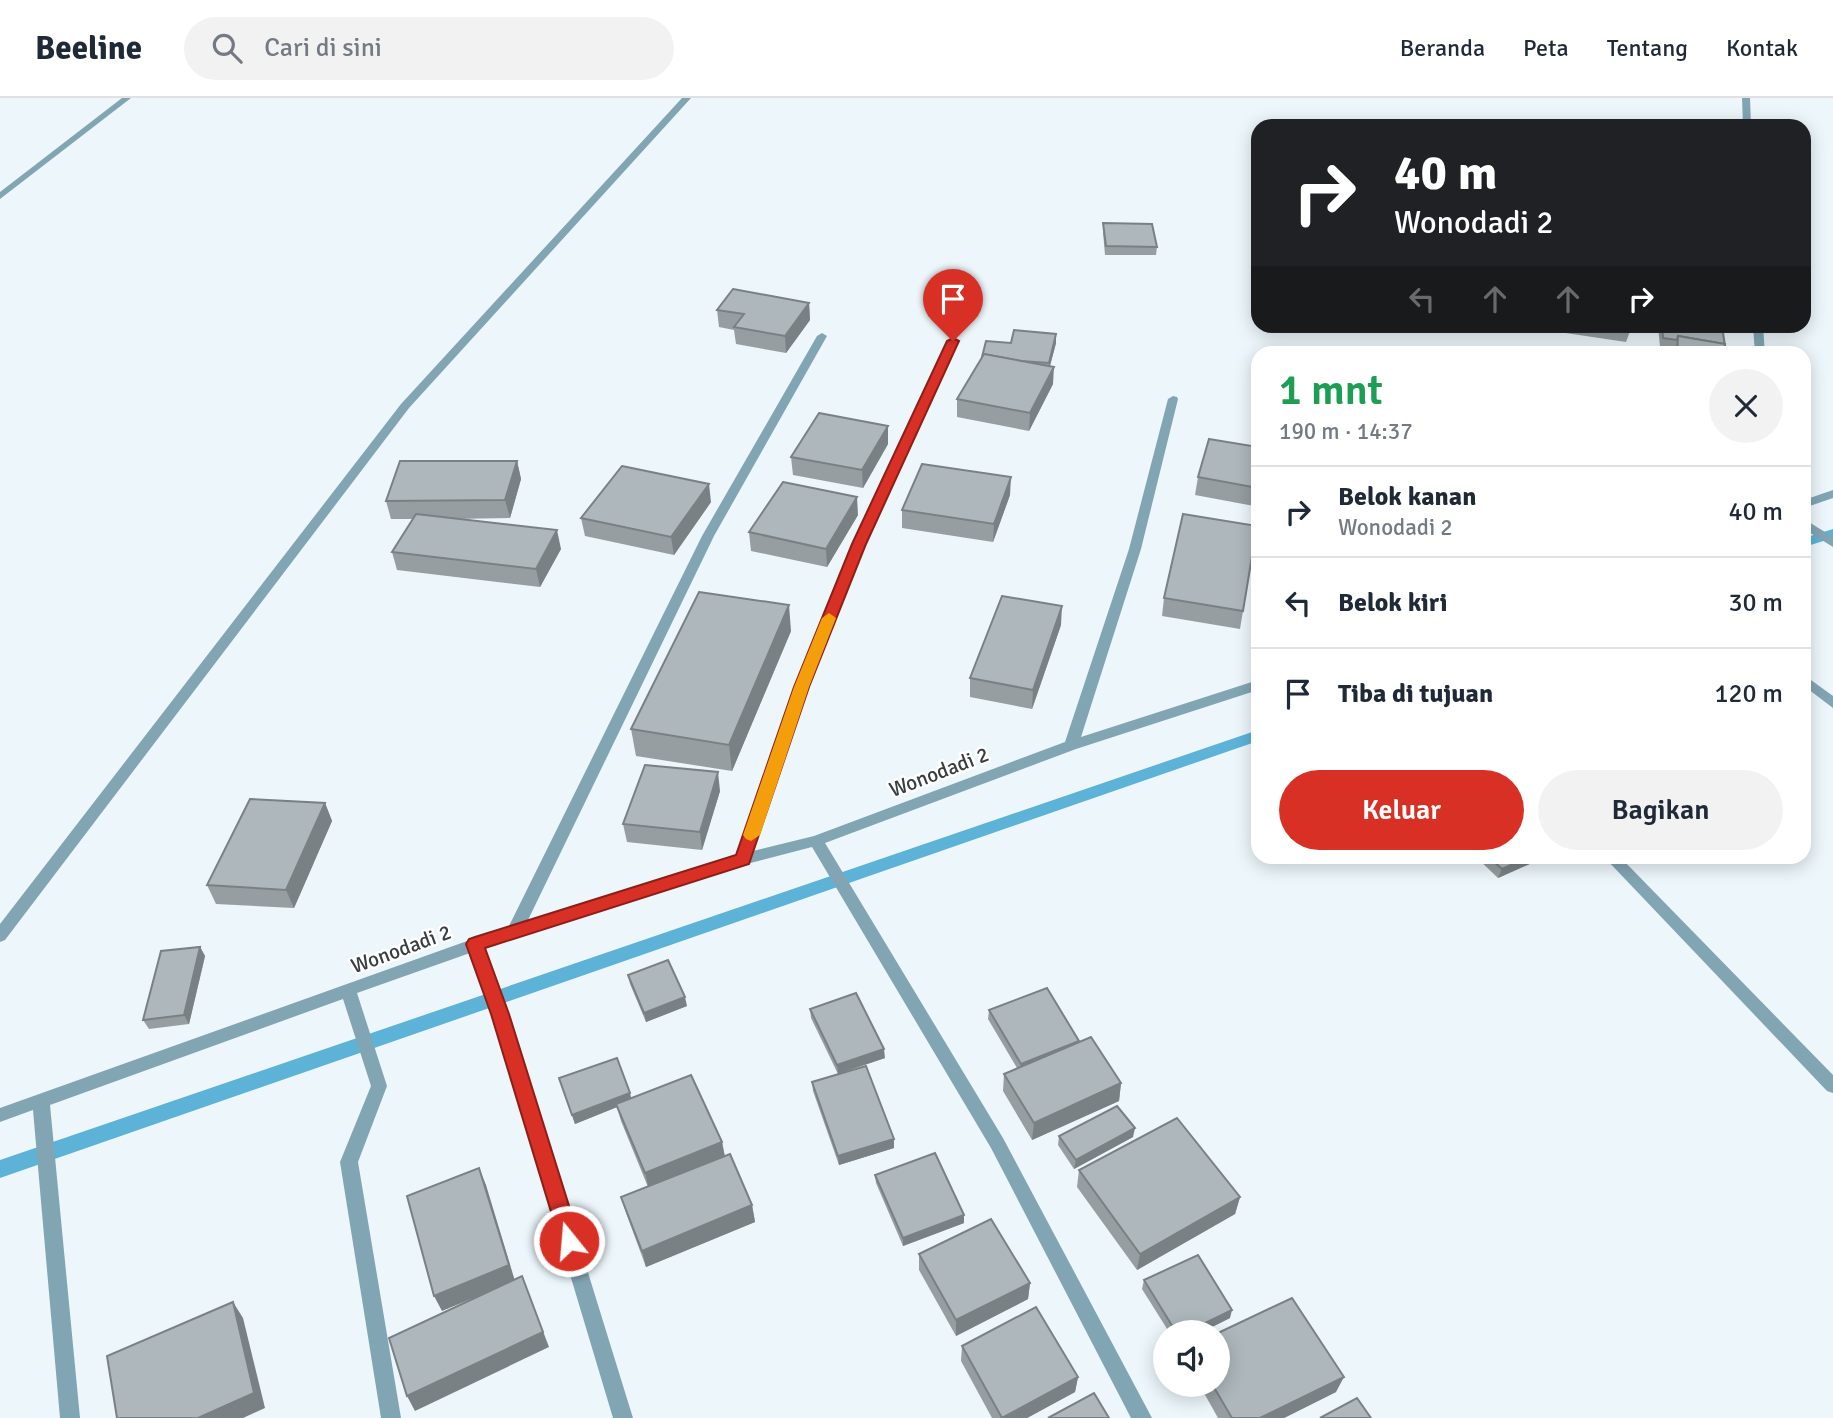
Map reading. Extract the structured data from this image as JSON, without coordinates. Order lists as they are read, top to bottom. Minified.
{"streets":{"street":["Wonodadi 2"]},"page":{"header":"Beeline","search":"Cari di sini","nav":["Beranda","Peta","Tentang","Kontak"],"turn":["40 m","Wonodadi 2"],"heading":["1 mnt","190 m · 14:37"],"list":[{"name":"Belok kanan","note":"Wonodadi 2","value":"40 m"},{"name":"Belok kiri","value":"30 m"},{"name":"Tiba di tujuan","value":"120 m"}],"buttons":["Keluar","Bagikan"]}}
